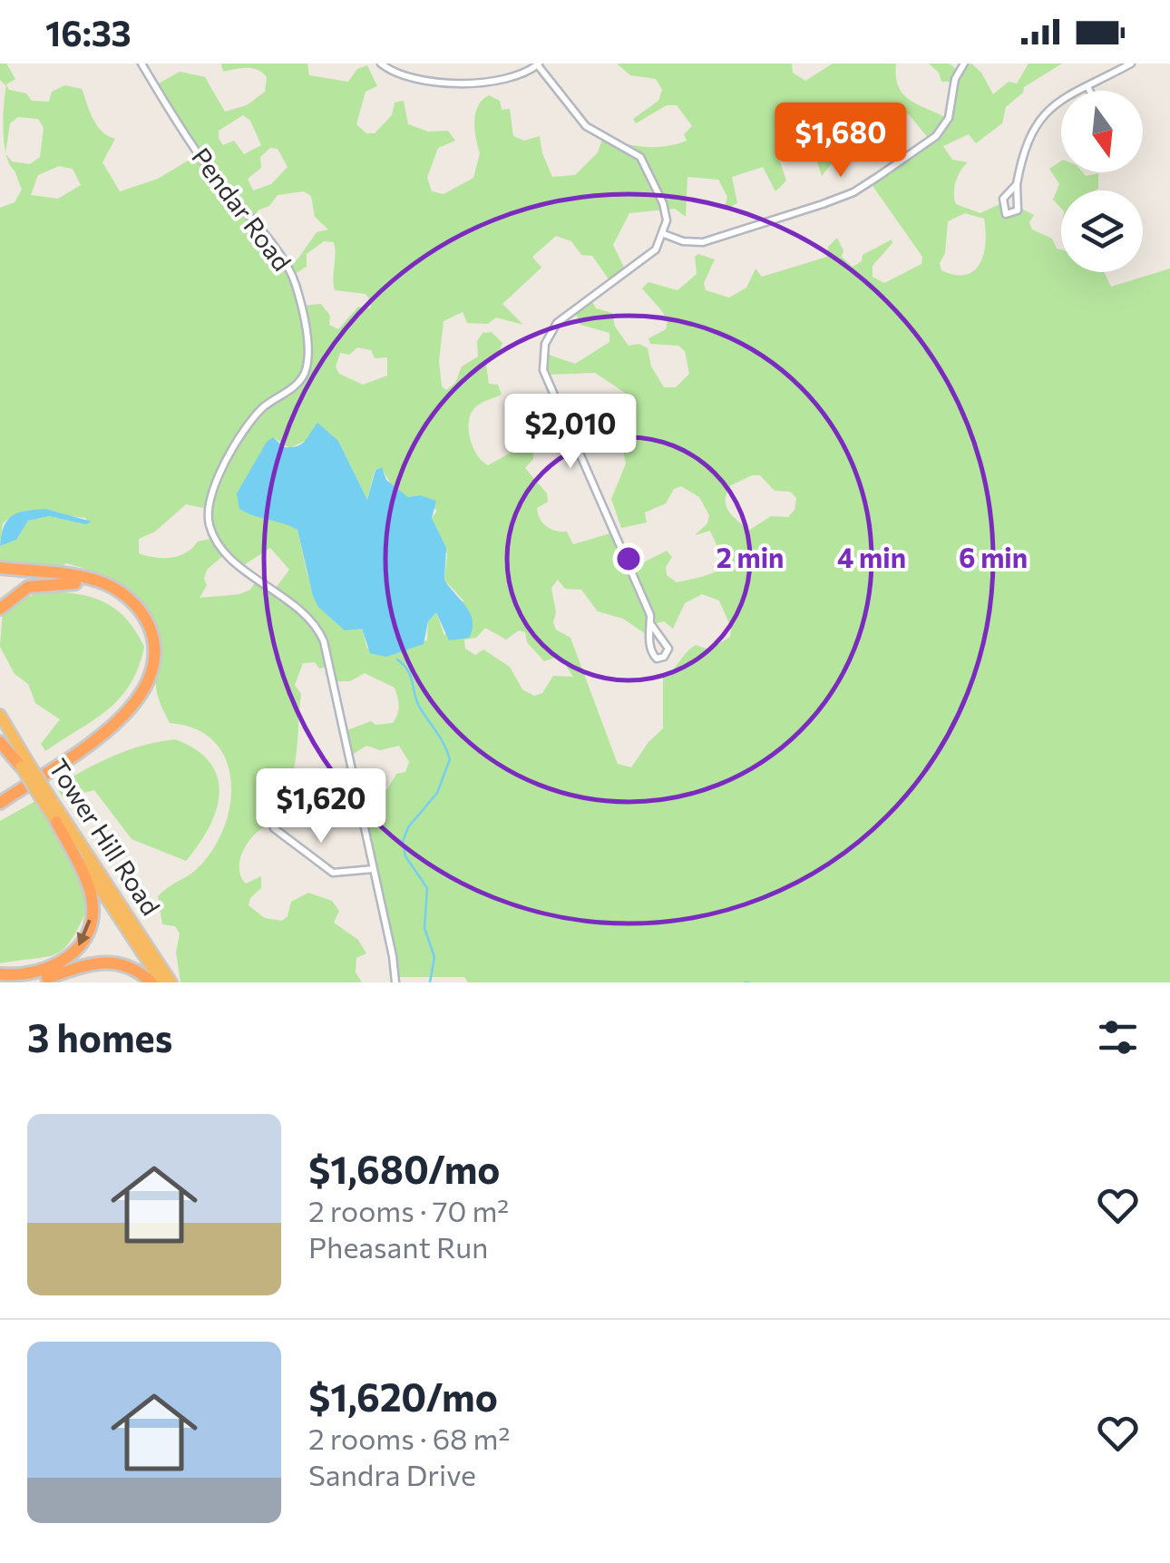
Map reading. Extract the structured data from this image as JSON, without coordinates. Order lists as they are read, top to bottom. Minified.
{"streets":{"highway":["Tower Hill Road"],"street":["Pendar Road"]},"north":"bottom","page":{"status":"16:33","price":["$1,680","$2,010","$1,620"],"heading":"3 homes","list":[{"name":"$1,680/mo","note":"2 rooms · 70 m² · Pheasant Run"},{"name":"$1,620/mo","note":"2 rooms · 68 m² · Sandra Drive"}]},"rings":["2 min","4 min","6 min"]}
